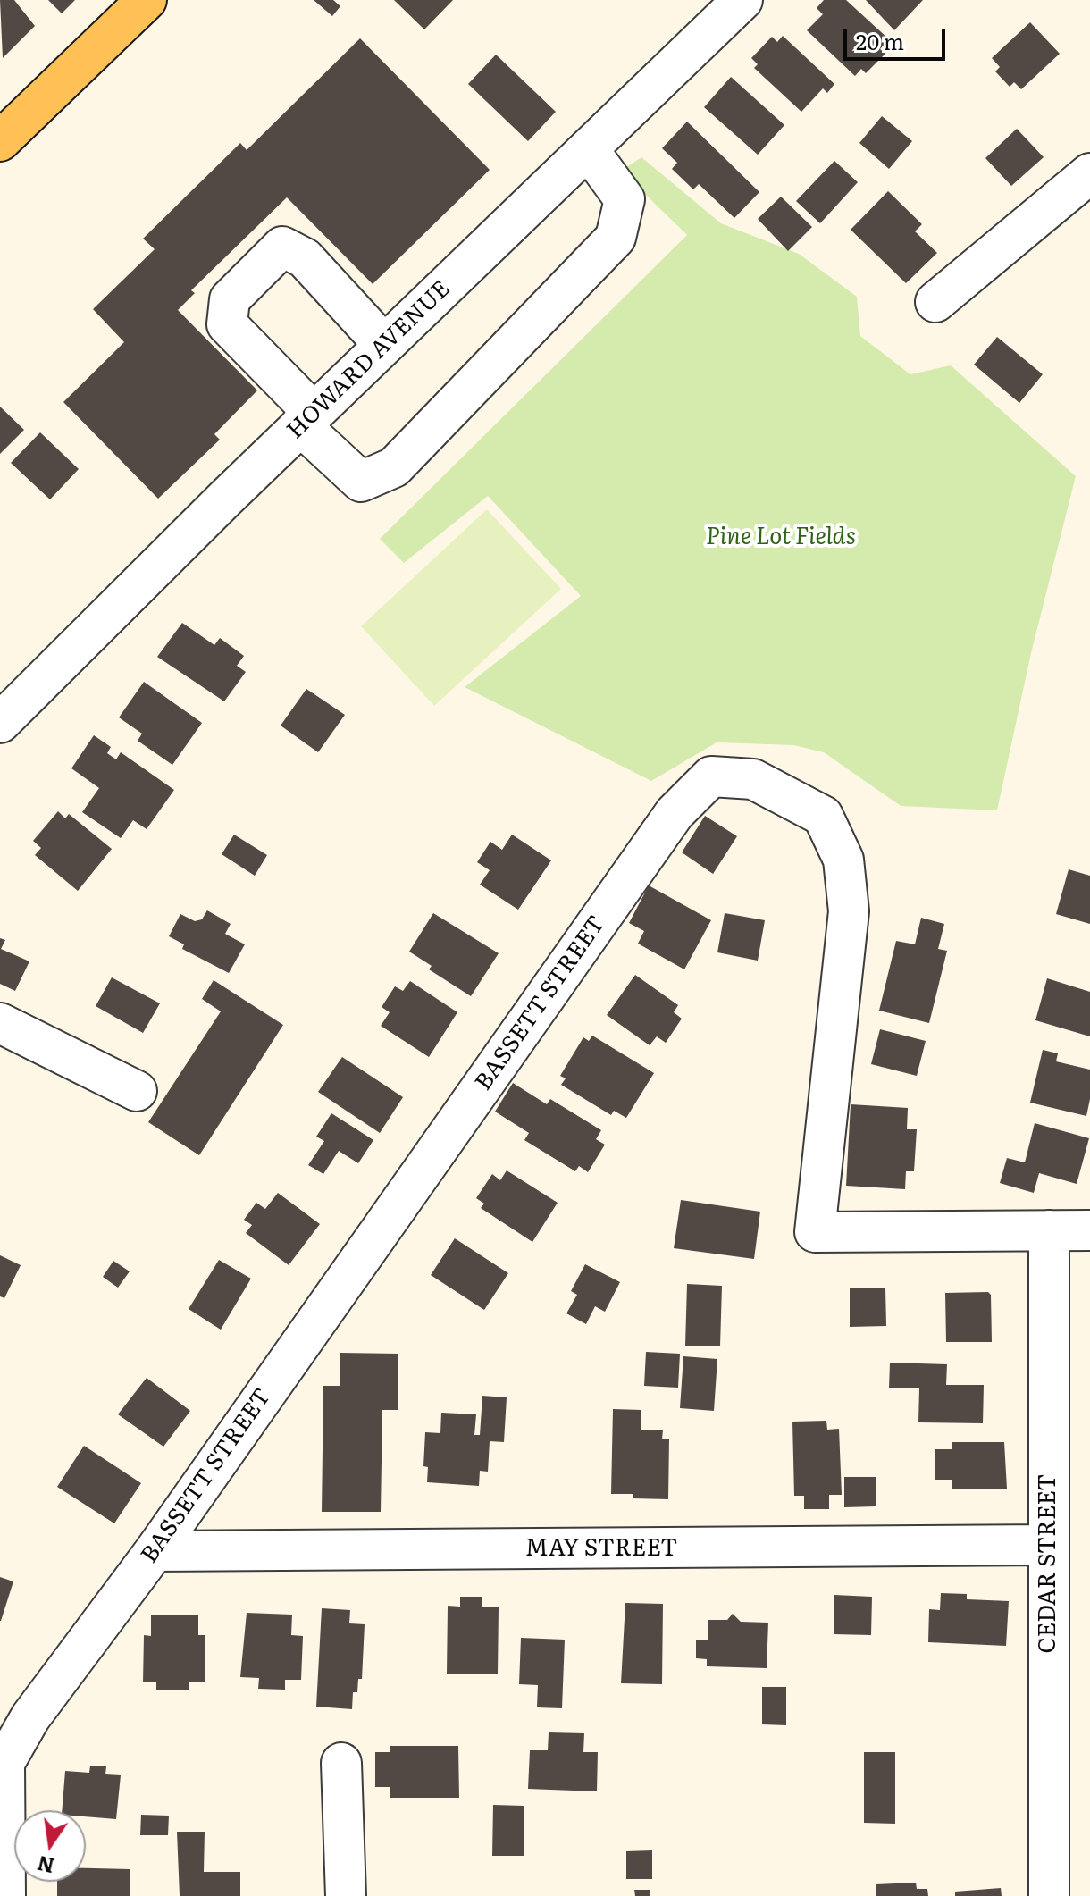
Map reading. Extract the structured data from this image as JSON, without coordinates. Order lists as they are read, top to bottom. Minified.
{"streets":{"street":["HOWARD AVENUE","BASSETT STREET","MAY STREET","CEDAR STREET"]},"crossings":[["BASSETT STREET","MAY STREET"],["BASSETT STREET","CEDAR STREET"],["MAY STREET","CEDAR STREET"]],"parks":["Pine Lot Fields"],"scale_bar":"20 m","north":"bottom"}
